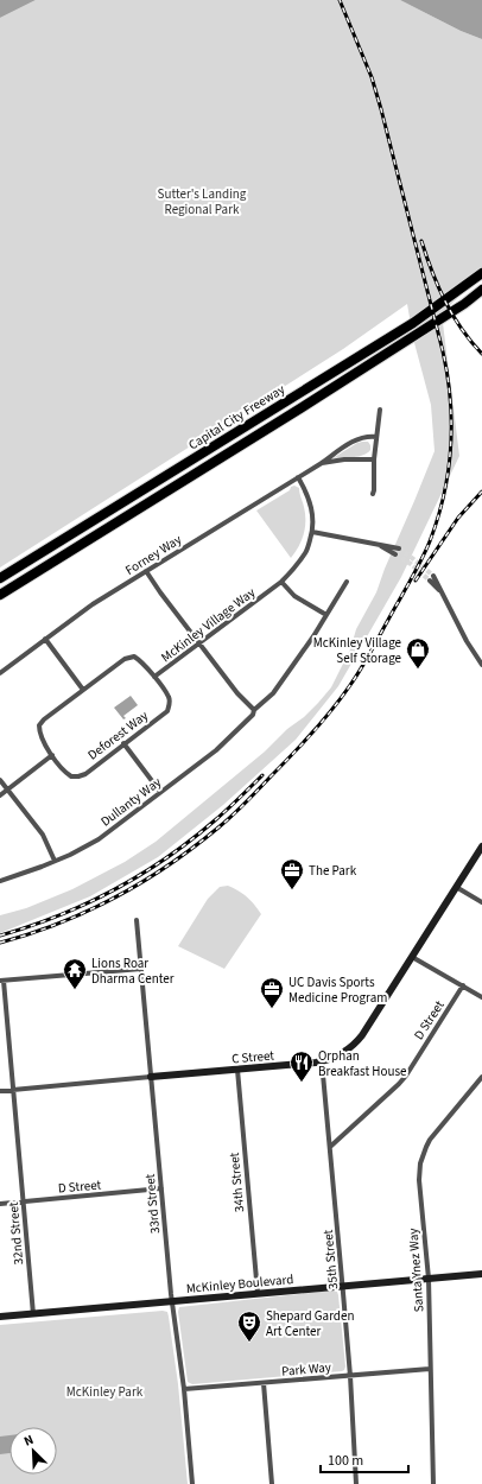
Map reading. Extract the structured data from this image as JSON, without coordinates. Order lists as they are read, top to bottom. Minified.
{"streets":{"highway":["Capital City Freeway"],"street":["Forney Way","McKinley Village Way","Deforest Way","Dullanty Way","D Street","C Street","34th Street","33rd Street","32nd Street","35th Street","Santa Ynez Way","McKinley Boulevard","Park Way"]},"crossings":[["McKinley Village Way","Deforest Way"],["D Street","33rd Street"],["D Street","32nd Street"],["D Street","35th Street"],["C Street","34th Street"],["C Street","33rd Street"],["C Street","32nd Street"],["C Street","35th Street"],["34th Street","McKinley Boulevard"],["33rd Street","McKinley Boulevard"],["33rd Street","Park Way"],["32nd Street","McKinley Boulevard"],["35th Street","McKinley Boulevard"],["35th Street","Park Way"],["Santa Ynez Way","McKinley Boulevard"],["Santa Ynez Way","Park Way"]],"parks":["Sutter's Landing Regional Park","McKinley Park"],"places":{"shop":["McKinley Village Self Storage"],"office":["The Park","UC Davis Sports Medicine Program"],"temple":["Lions Roar Dharma Center"],"restaurant":["Orphan Breakfast House"],"theatre":["Shepard Garden Art Center"]},"scale_bar":"100 m","north":"top left"}
